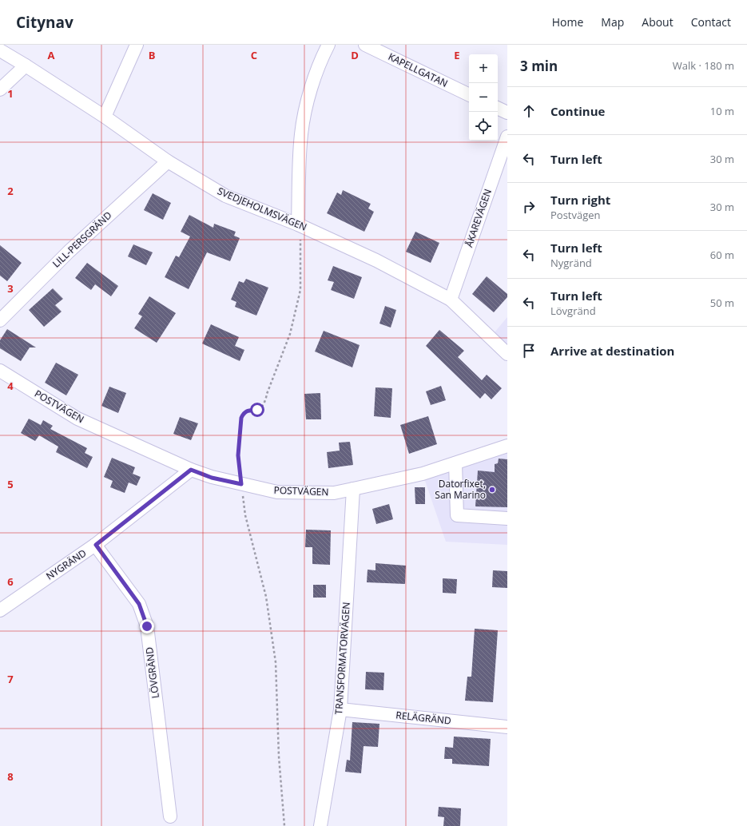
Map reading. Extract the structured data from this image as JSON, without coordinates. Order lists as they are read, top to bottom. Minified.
{"streets":{"street":["KAPELLGATAN","SVEDJEHOLMSVÄGEN","ÅKAREVÄGEN","LILL-PERSGRÄND","POSTVÄGEN","NYGRÄND","TRANSFORMATORVÄGEN","LÖVGRÄND","RELÄGRÄND"]},"crossings":[["SVEDJEHOLMSVÄGEN","ÅKAREVÄGEN"],["SVEDJEHOLMSVÄGEN","LILL-PERSGRÄND"],["POSTVÄGEN","NYGRÄND"],["POSTVÄGEN","TRANSFORMATORVÄGEN"],["NYGRÄND","LÖVGRÄND"],["TRANSFORMATORVÄGEN","RELÄGRÄND"]],"places":["Datorfixet, San Marino"],"page":{"header":"Citynav","nav":["Home","Map","About","Contact"],"heading":["3 min","Walk · 180 m"],"map_buttons":["+","−"],"list":[["Continue","10 m"],["Turn left","30 m"],["Turn right","Postvägen","30 m"],["Turn left","Nygränd","60 m"],["Turn left","Lövgränd","50 m"],"Arrive at destination"]},"grid":{"columns":["A","B","C","D","E"],"rows":["1","2","3","4","5","6","7","8"]}}
